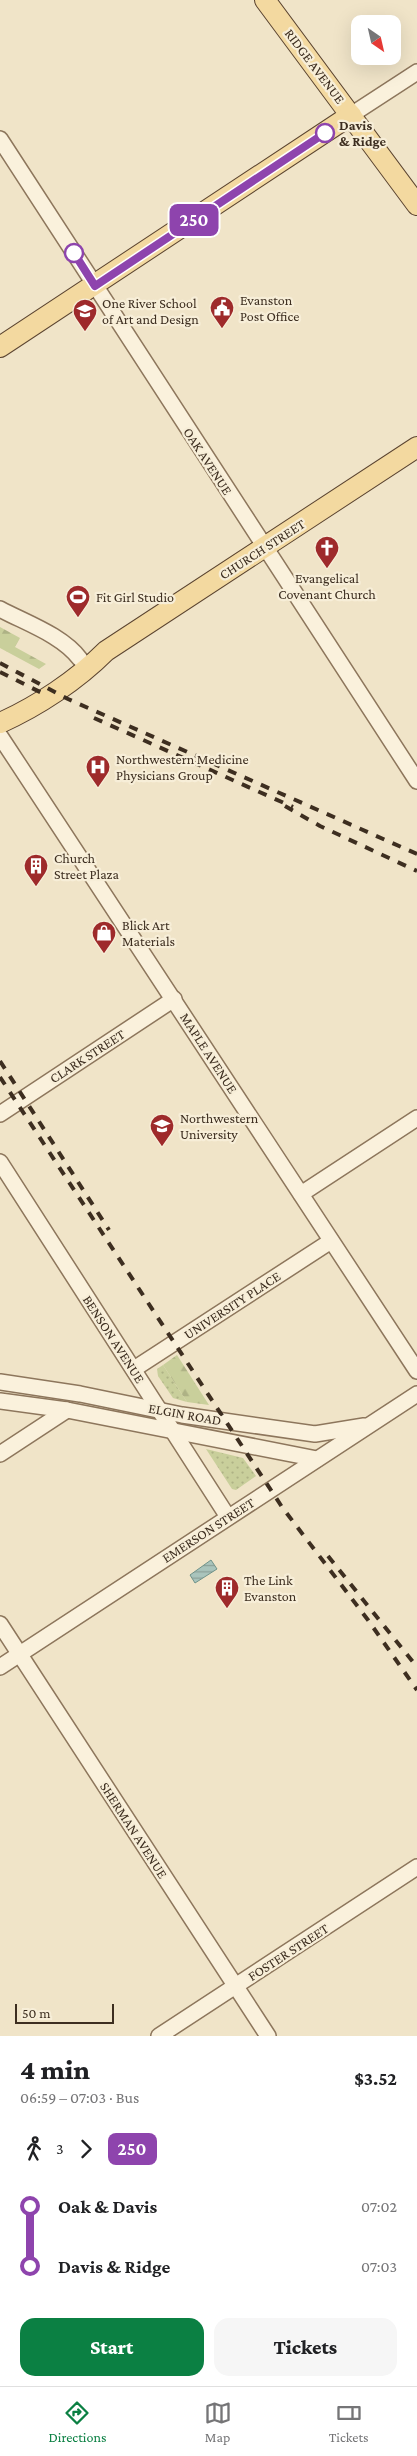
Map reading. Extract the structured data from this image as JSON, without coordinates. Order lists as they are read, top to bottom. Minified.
{"streets":{"main road":["RIDGE AVENUE","CHURCH STREET"],"street":["OAK AVENUE","MAPLE AVENUE","CLARK STREET","UNIVERSITY PLACE","BENSON AVENUE","ELGIN ROAD","EMERSON STREET","SHERMAN AVENUE","FOSTER STREET"]},"crossings":[["OAK AVENUE","CHURCH STREET"],["MAPLE AVENUE","CLARK STREET"],["MAPLE AVENUE","UNIVERSITY PLACE"],["UNIVERSITY PLACE","BENSON AVENUE"],["BENSON AVENUE","ELGIN ROAD"],["BENSON AVENUE","EMERSON STREET"],["ELGIN ROAD","EMERSON STREET"],["EMERSON STREET","SHERMAN AVENUE"],["SHERMAN AVENUE","FOSTER STREET"]],"places":{"other":["Davis & Ridge"],"public building":["Evanston Post Office"],"school or university":["One River School of Art and Design","Northwestern University"],"church":["Evangelical Covenant Church"],"sports":["Fit Girl Studio"],"hospital":["Northwestern Medicine Physicians Group"],"building":["Church Street Plaza","The Link Evanston"],"shop":["Blick Art Materials"]},"lines":["bus line 250"],"scale_bar":"50 m","north":"bottom right","page":{"on_map":"250","scale":"50 m","heading":["4 min","06:59 – 07:03 · Bus","$3.52"],"legs":["3","250"],"list":[{"name":"Oak & Davis","value":"07:02"},{"name":"Davis & Ridge","value":"07:03"}],"buttons":["Start","Tickets"],"tabs":["Directions","Map","Tickets"]}}
